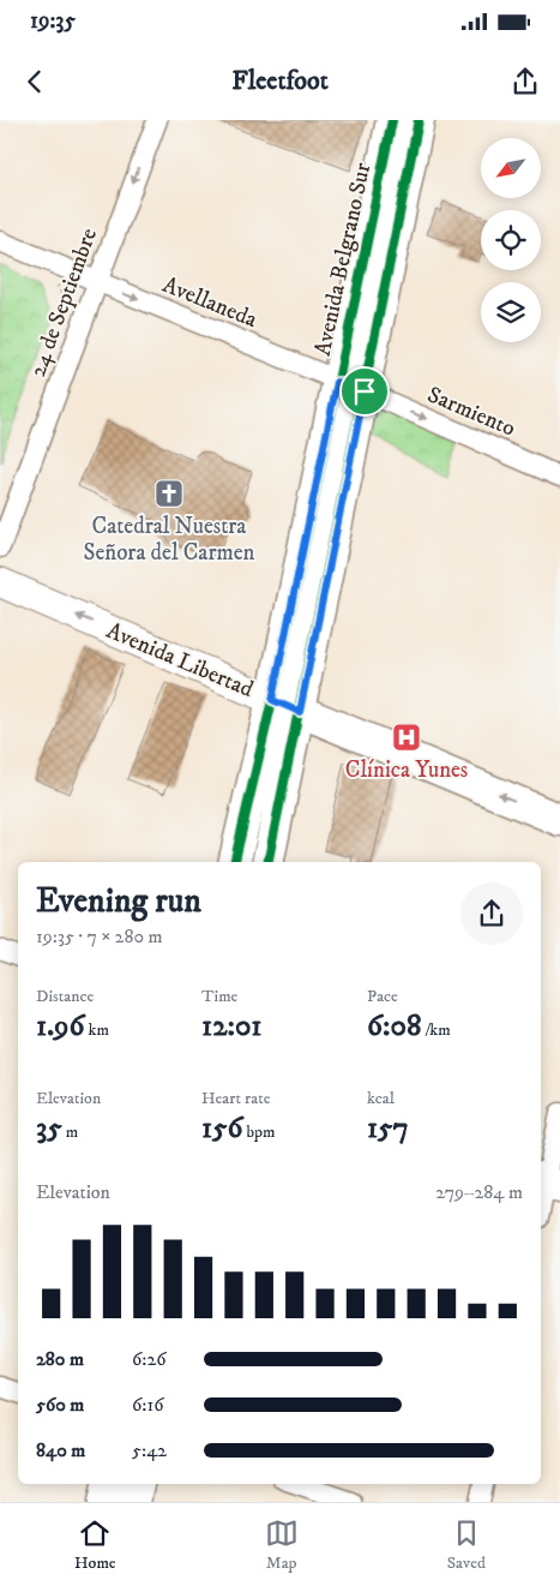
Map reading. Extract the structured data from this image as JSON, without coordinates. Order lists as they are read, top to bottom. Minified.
{"streets":{"main road":["Avenida Belgrano Sur","Avenida Libertad"],"street":["24 de Septiembre","Avellaneda","Sarmiento"]},"crossings":[["Avenida Belgrano Sur","Avellaneda"],["Avenida Belgrano Sur","Sarmiento"],["Avenida Belgrano Sur","Avenida Libertad"],["24 de Septiembre","Avellaneda"],["Avellaneda","Sarmiento"]],"one_way":["24 de Septiembre","Avellaneda","Sarmiento","Avenida Libertad"],"places":{"church":["Catedral Nuestra Señora del Carmen"],"hospital":["Clínica Yunes"]},"north":"bottom left","page":{"status":"19:35","header":"Fleetfoot","heading":["Evening run","19:35 · 7 × 280 m"],"stats":[["Distance","1.96 km"],["Time","12:01"],["Pace","6:08 /km"],["Elevation","35 m"],["Heart rate","156 bpm"],["kcal","157"]],"chart":["Elevation","279–284 m"],"list":[{"name":"280 m","note":"6:26"},{"name":"560 m","note":"6:16"},{"name":"840 m","note":"5:42"}],"tabs":["Home","Map","Saved"]}}
